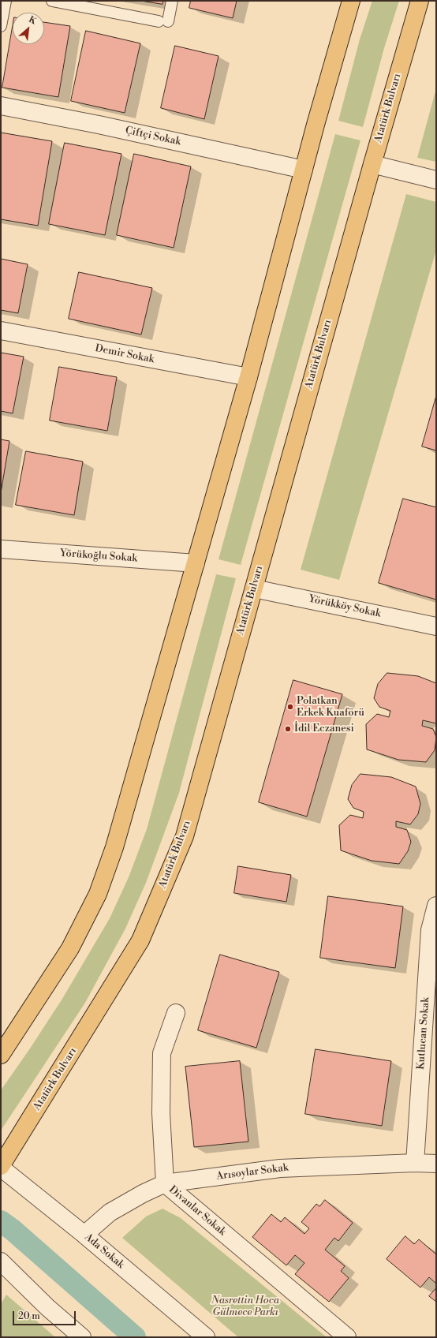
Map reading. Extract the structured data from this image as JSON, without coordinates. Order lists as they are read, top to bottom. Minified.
{"streets":{"main road":["Atatürk Bulvarı"],"street":["Çiftçi Sokak","Demir Sokak","Yörükoğlu Sokak","Yörükköy Sokak","Kutlucan Sokak","Arısoylar Sokak","Divanlar Sokak","Ada Sokak"]},"crossings":[["Atatürk Bulvarı","Yörükköy Sokak"],["Atatürk Bulvarı","Ada Sokak"],["Kutlucan Sokak","Arısoylar Sokak"],["Arısoylar Sokak","Divanlar Sokak"],["Arısoylar Sokak","Ada Sokak"]],"parks":["Nasrettin Hoca Gülmece Parkı"],"places":["Polatkan Erkek Kuaförü","İdil Eczanesi"],"scale_bar":"20 m","north":"top right"}
